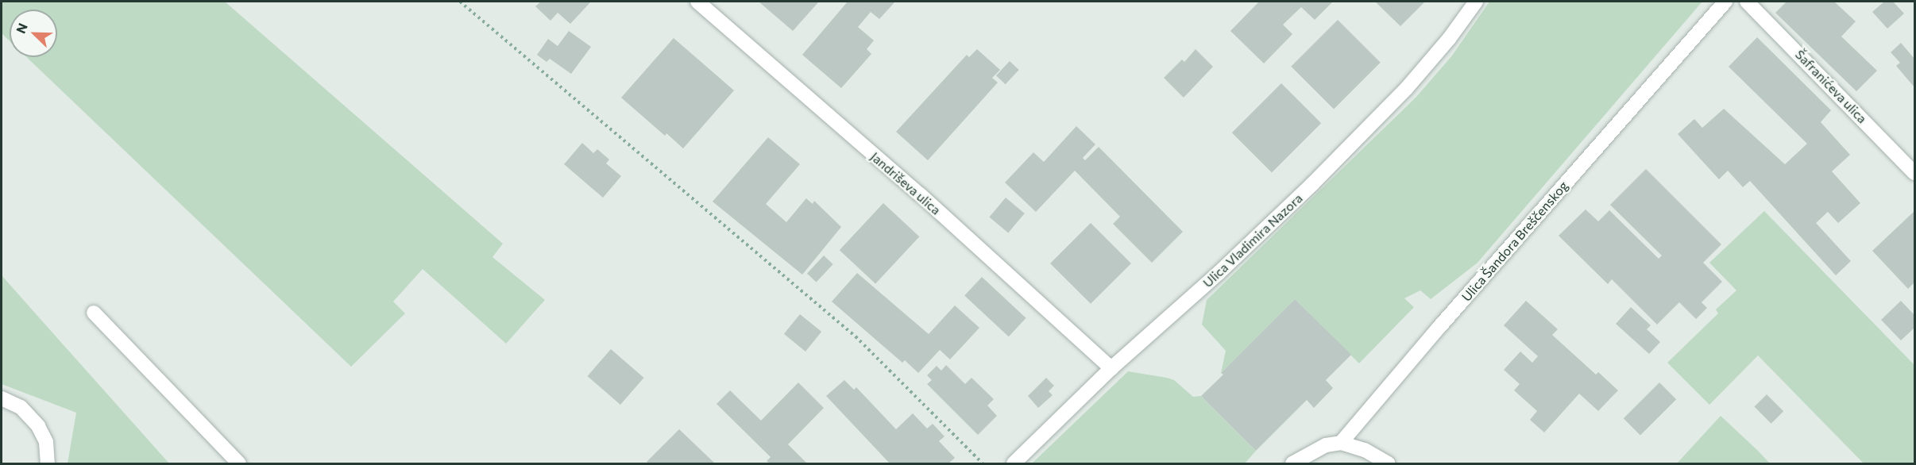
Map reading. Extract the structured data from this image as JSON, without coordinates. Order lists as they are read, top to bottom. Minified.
{"streets":{"street":["Šafranićeva ulica","Jandriševa ulica","Ulica Vladimira Nazora","Ulica Šandora Breščenskog"]},"crossings":[["Jandriševa ulica","Ulica Vladimira Nazora"]],"north":"top left"}
